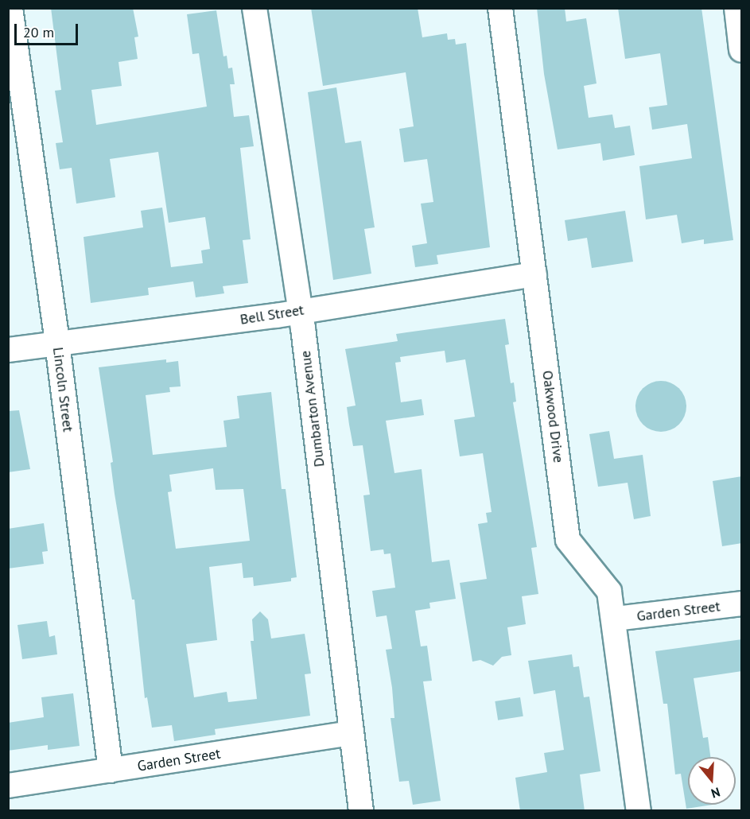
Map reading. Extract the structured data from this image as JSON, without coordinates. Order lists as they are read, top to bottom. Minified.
{"streets":{"street":["Bell Street","Lincoln Street","Dumbarton Avenue","Oakwood Drive","Garden Street"]},"crossings":[["Bell Street","Lincoln Street"],["Bell Street","Dumbarton Avenue"],["Bell Street","Oakwood Drive"],["Lincoln Street","Garden Street"],["Dumbarton Avenue","Garden Street"],["Oakwood Drive","Garden Street"]],"scale_bar":"20 m","north":"bottom"}
